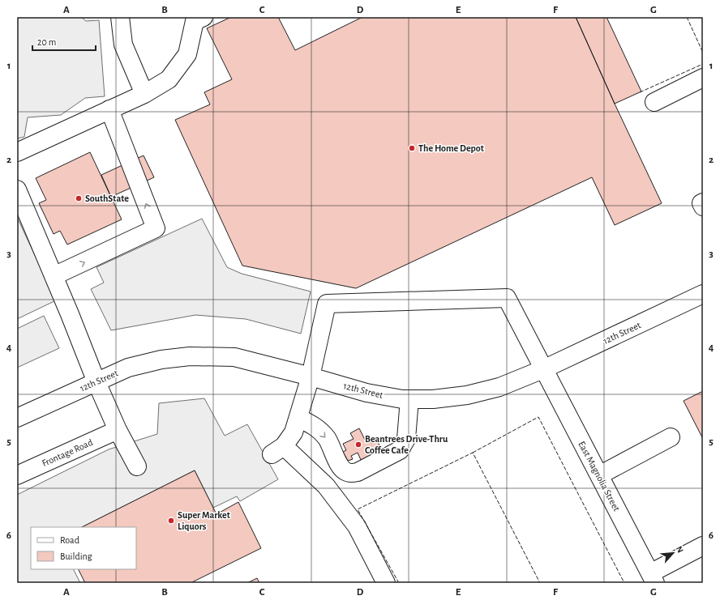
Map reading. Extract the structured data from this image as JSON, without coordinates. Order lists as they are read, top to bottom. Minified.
{"streets":{"street":["12th Street","Frontage Road","East Magnolia Street"]},"crossings":[["12th Street","East Magnolia Street"]],"places":["The Home Depot","SouthState","Beantrees Drive-Thru Coffee Cafe","Super Market Liquors"],"legend":["Road","Building"],"scale_bar":"20 m","north":"top right","grid":{"columns":["A","B","C","D","E","F","G"],"rows":["1","2","3","4","5","6"]}}
